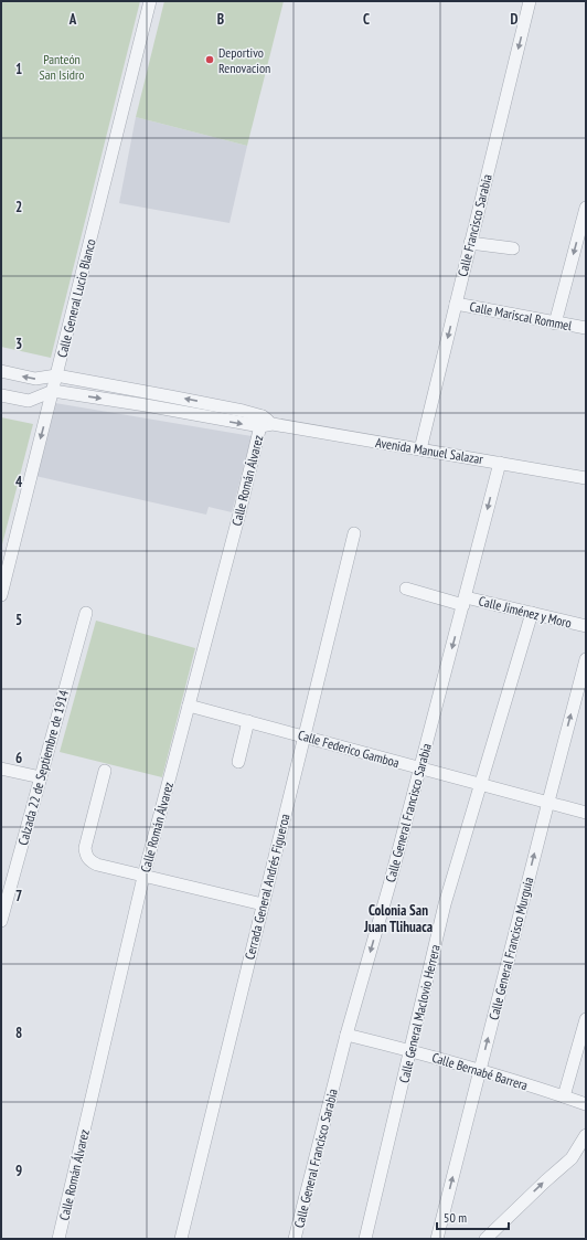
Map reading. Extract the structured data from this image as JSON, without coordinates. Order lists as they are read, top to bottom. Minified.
{"streets":{"street":["Calle Francisco Sarabia","Calle General Lucio Blanco","Calle Mariscal Rommel","Avenida Manuel Salazar","Calle Román Álvarez","Calle Jiménez y Moro","Calle Federico Gamboa","Calzada 22 de Septiembre de 1914","Calle General Francisco Sarabia","Cerrada General Andrés Figueroa","Calle General Francisco Murguía","Calle General Maclovio Herrera","Calle Bernabé Barrera"]},"crossings":[["Calle Francisco Sarabia","Calle Mariscal Rommel"],["Calle Francisco Sarabia","Avenida Manuel Salazar"],["Calle General Lucio Blanco","Avenida Manuel Salazar"],["Avenida Manuel Salazar","Calle Román Álvarez"],["Avenida Manuel Salazar","Calle General Francisco Sarabia"],["Calle Román Álvarez","Calle Federico Gamboa"],["Calle Jiménez y Moro","Calle General Francisco Sarabia"],["Calle Jiménez y Moro","Calle General Maclovio Herrera"],["Calle Federico Gamboa","Calle General Francisco Sarabia"],["Calle Federico Gamboa","Cerrada General Andrés Figueroa"],["Calle Federico Gamboa","Calle General Francisco Murguía"],["Calle Federico Gamboa","Calle General Maclovio Herrera"],["Calle General Francisco Sarabia","Calle Bernabé Barrera"],["Calle General Francisco Murguía","Calle Bernabé Barrera"],["Calle General Maclovio Herrera","Calle Bernabé Barrera"]],"one_way":["Calle Francisco Sarabia","Calle General Francisco Sarabia","Calle General Francisco Murguía"],"districts":["Colonia San Juan Tlihuaca"],"parks":["Panteón San Isidro"],"places":["Deportivo Renovacion"],"scale_bar":"50 m","grid":{"columns":["A","B","C","D"],"rows":["1","2","3","4","5","6","7","8","9"]}}
